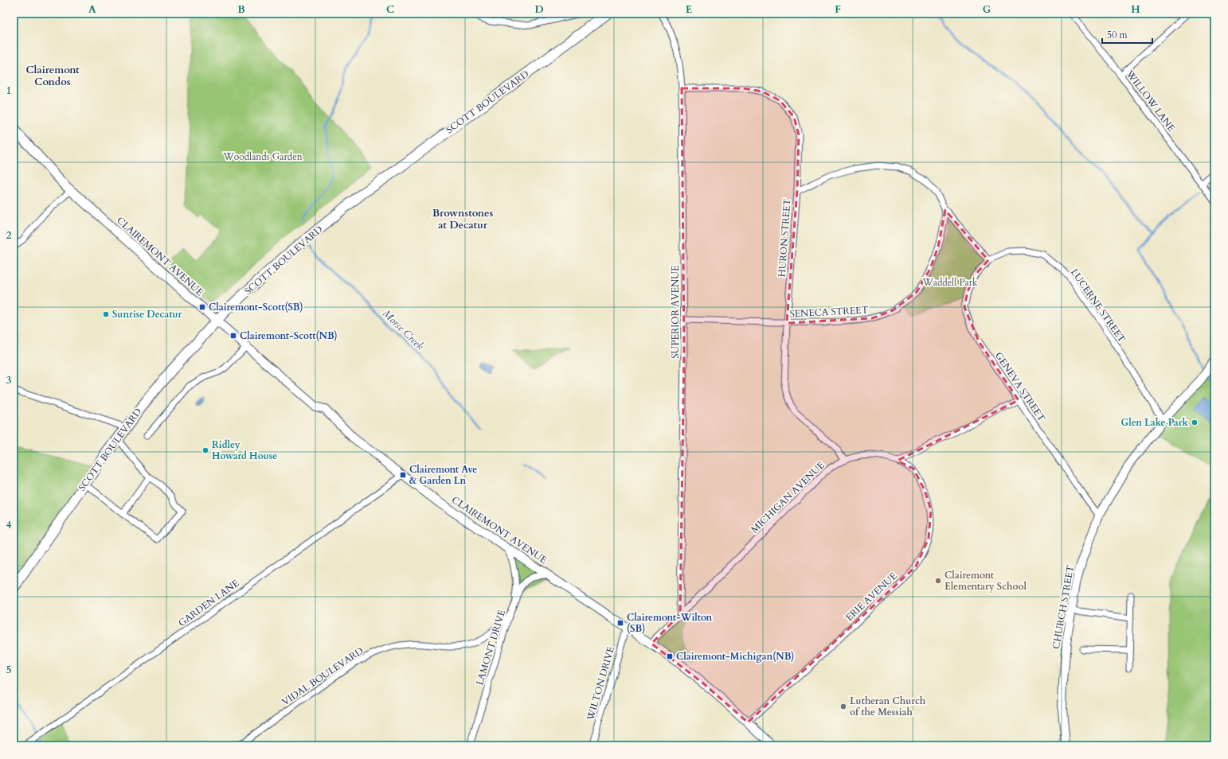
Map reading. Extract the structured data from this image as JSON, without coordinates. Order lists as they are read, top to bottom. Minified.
{"streets":{"highway":["SCOTT BOULEVARD"],"main road":["CLAIREMONT AVENUE","CHURCH STREET"],"street":["WILLOW LANE","HURON STREET","LUCERNE STREET","SUPERIOR AVENUE","SENECA STREET","GENEVA STREET","MICHIGAN AVENUE","ERIE AVENUE","GARDEN LANE","LAMONT DRIVE","VIDAL BOULEVARD","WILTON DRIVE"]},"crossings":[["SCOTT BOULEVARD","CLAIREMONT AVENUE"],["HURON STREET","SUPERIOR AVENUE"],["HURON STREET","SENECA STREET"],["HURON STREET","MICHIGAN AVENUE"],["CLAIREMONT AVENUE","MICHIGAN AVENUE"],["CLAIREMONT AVENUE","ERIE AVENUE"],["CLAIREMONT AVENUE","GARDEN LANE"],["CLAIREMONT AVENUE","LAMONT DRIVE"],["CLAIREMONT AVENUE","WILTON DRIVE"],["LUCERNE STREET","GENEVA STREET"],["LUCERNE STREET","CHURCH STREET"],["SUPERIOR AVENUE","SENECA STREET"],["SUPERIOR AVENUE","MICHIGAN AVENUE"],["GENEVA STREET","CHURCH STREET"],["MICHIGAN AVENUE","ERIE AVENUE"],["LAMONT DRIVE","VIDAL BOULEVARD"]],"districts":["Clairemont Condos","Brownstones at Decatur"],"water":["Morse Creek"],"parks":["Woodlands Garden","Waddell Park"],"places":{"transit":["Clairemont-Scott(SB)","Clairemont-Scott(NB)","Clairemont Ave & Garden Ln","Clairemont-Wilton (SB)","Clairemont-Michigan(NB)"],"other":["Sunrise Decatur","Glen Lake Park","Ridley Howard House","Clairemont Elementary School","Lutheran Church of the Messiah"]},"scale_bar":"50 m","grid":{"columns":["A","B","C","D","E","F","G","H"],"rows":["1","2","3","4","5"]}}
